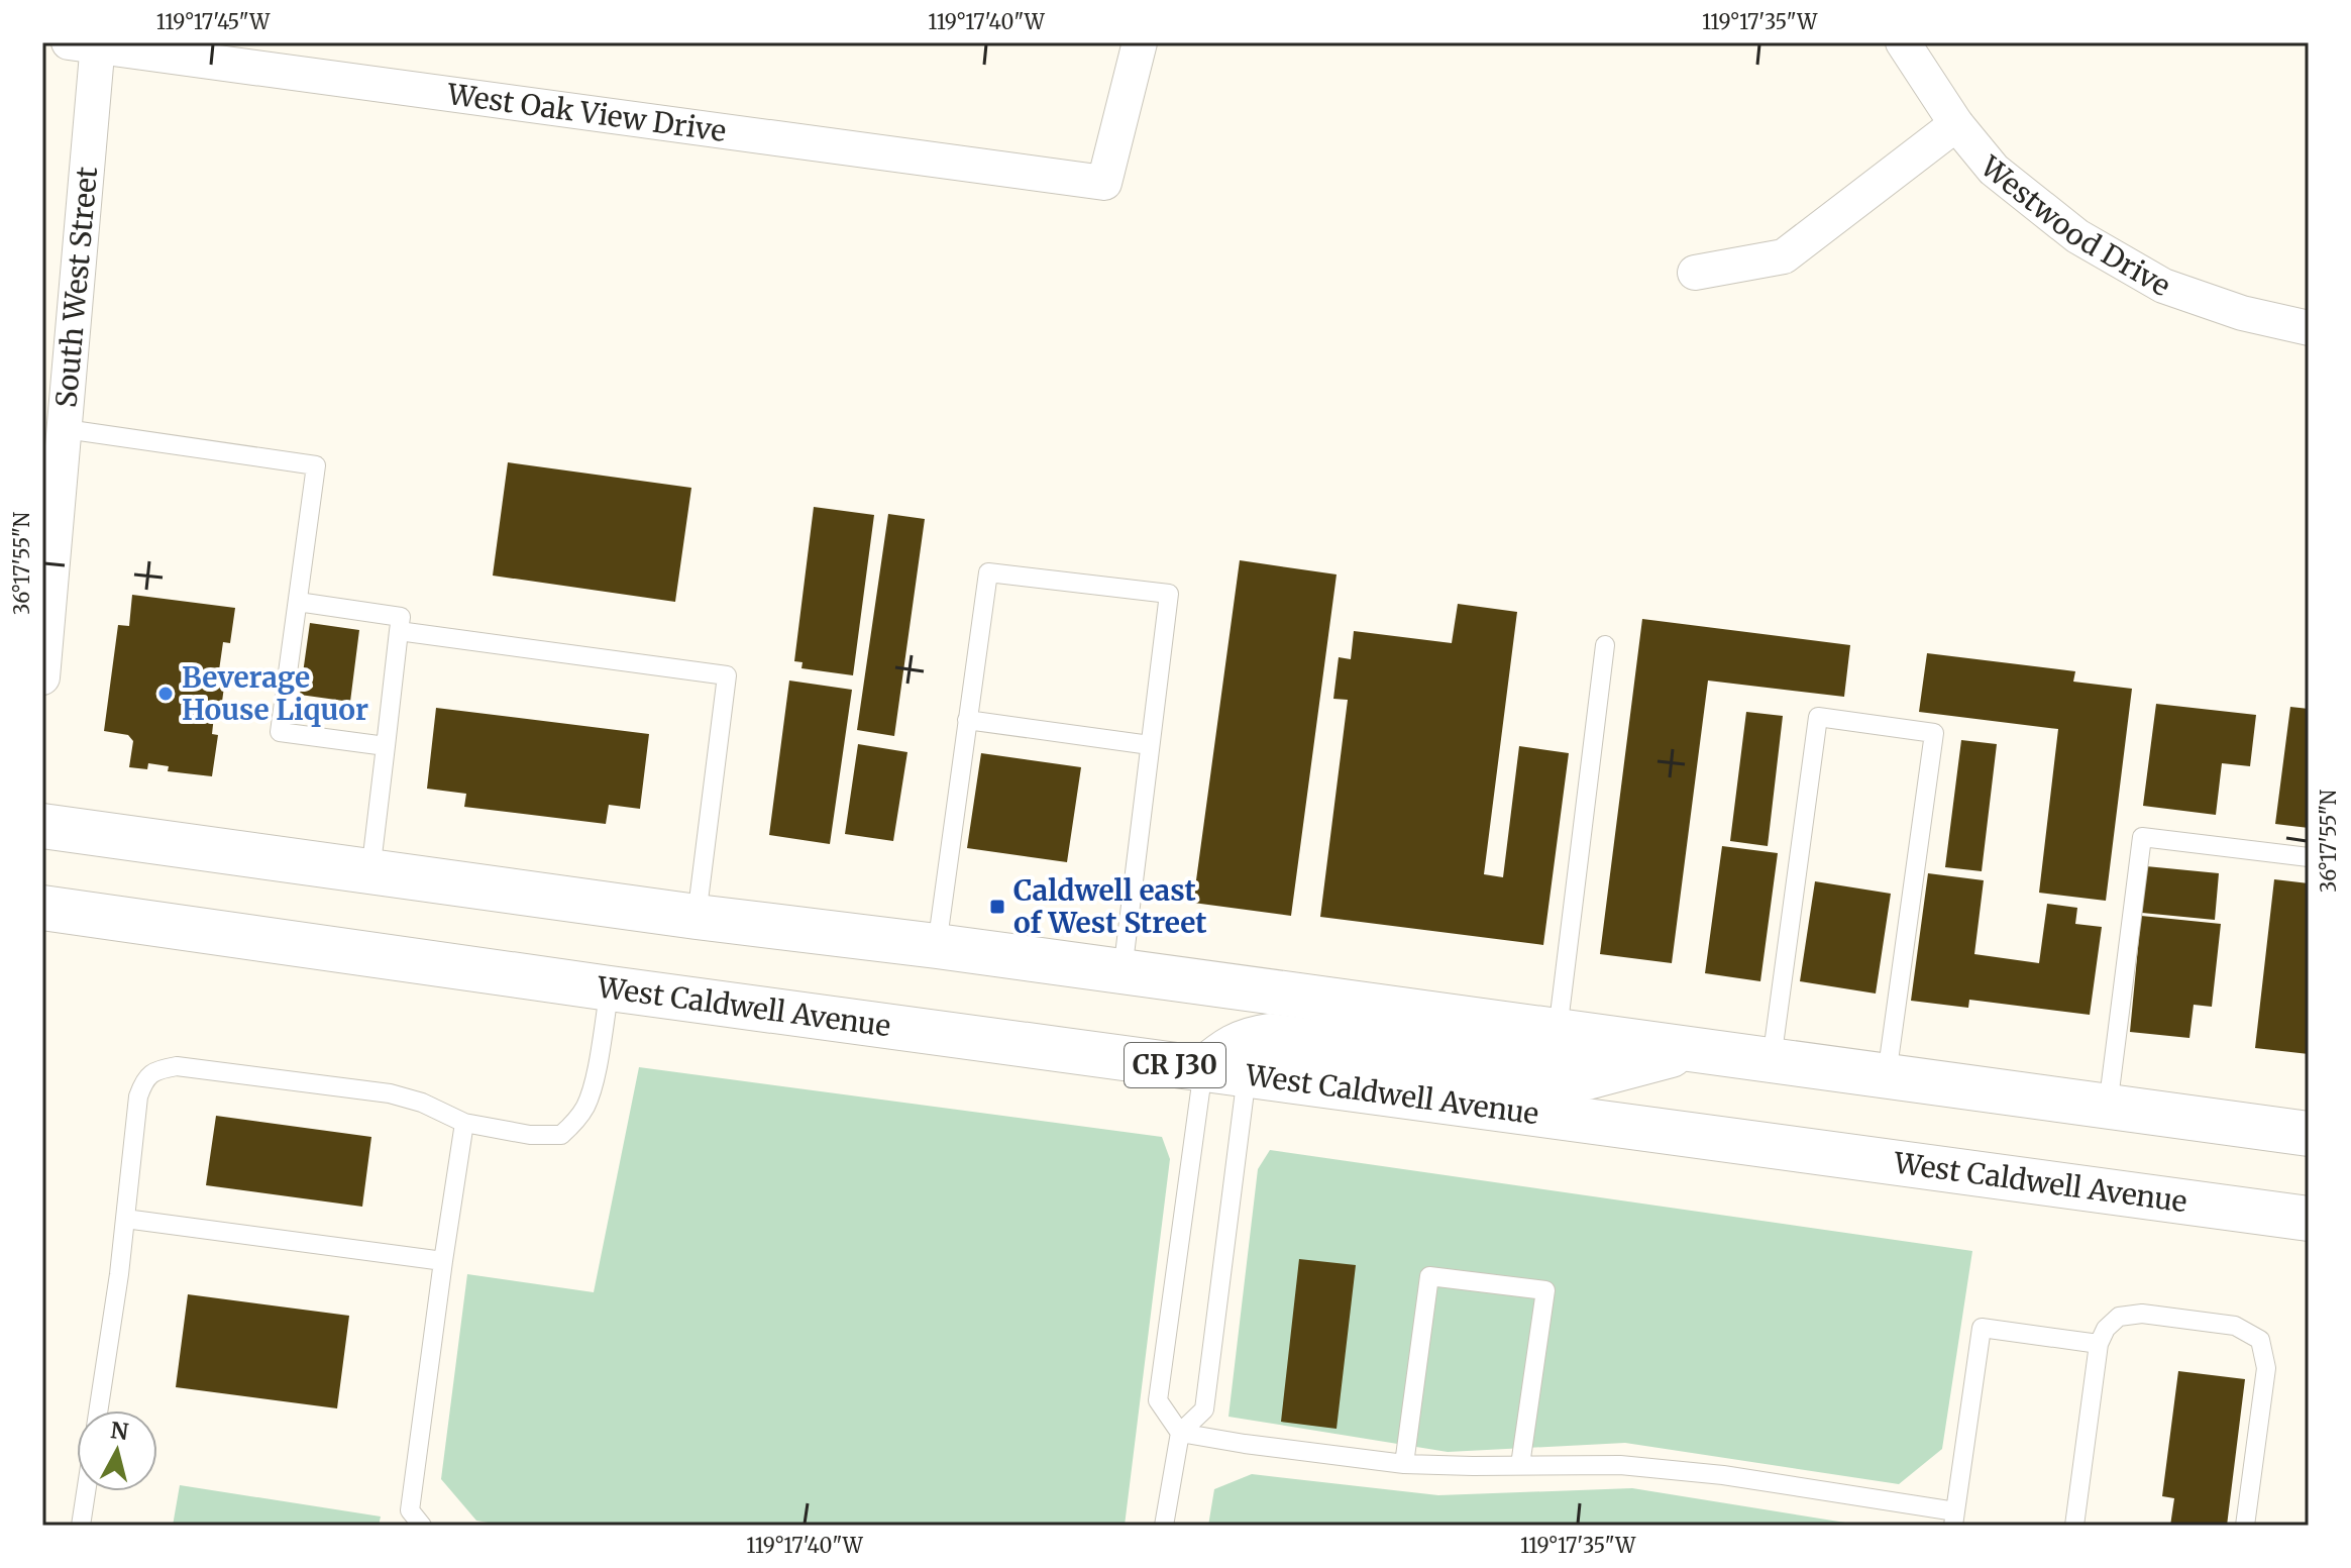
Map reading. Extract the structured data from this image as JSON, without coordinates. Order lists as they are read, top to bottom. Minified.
{"streets":{"main road":["West Caldwell Avenue","CR J30"],"street":["West Oak View Drive","Westwood Drive","South West Street"]},"crossings":[["West Oak View Drive","South West Street"]],"places":{"other":["Beverage House Liquor"],"transit":["Caldwell east of West Street"]},"north":"top","coordinates":["119°17'45\"W","119°17'40\"W","119°17'35\"W","36°17'55\"N"]}
